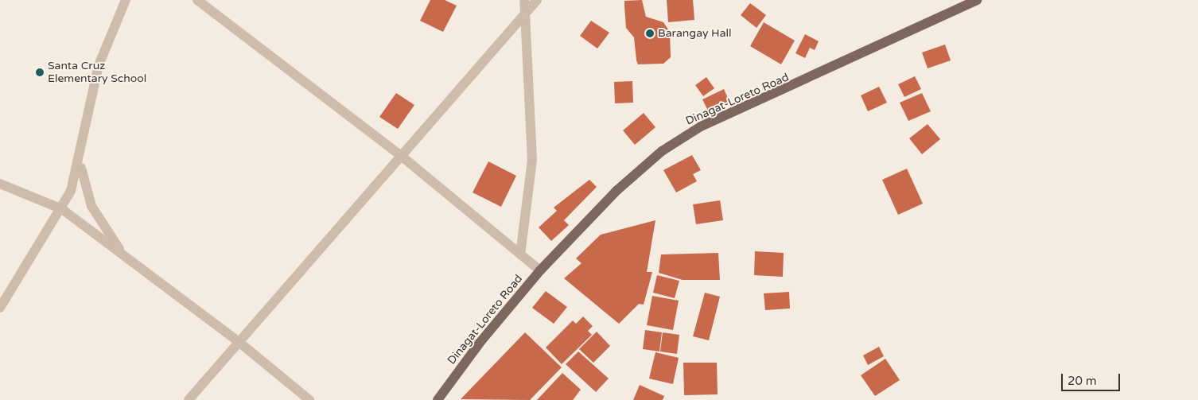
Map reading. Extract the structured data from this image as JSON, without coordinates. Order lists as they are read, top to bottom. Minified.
{"streets":{"main road":["Dinagat-Loreto Road"]},"places":["Barangay Hall","Santa Cruz Elementary School"],"scale_bar":"20 m"}
